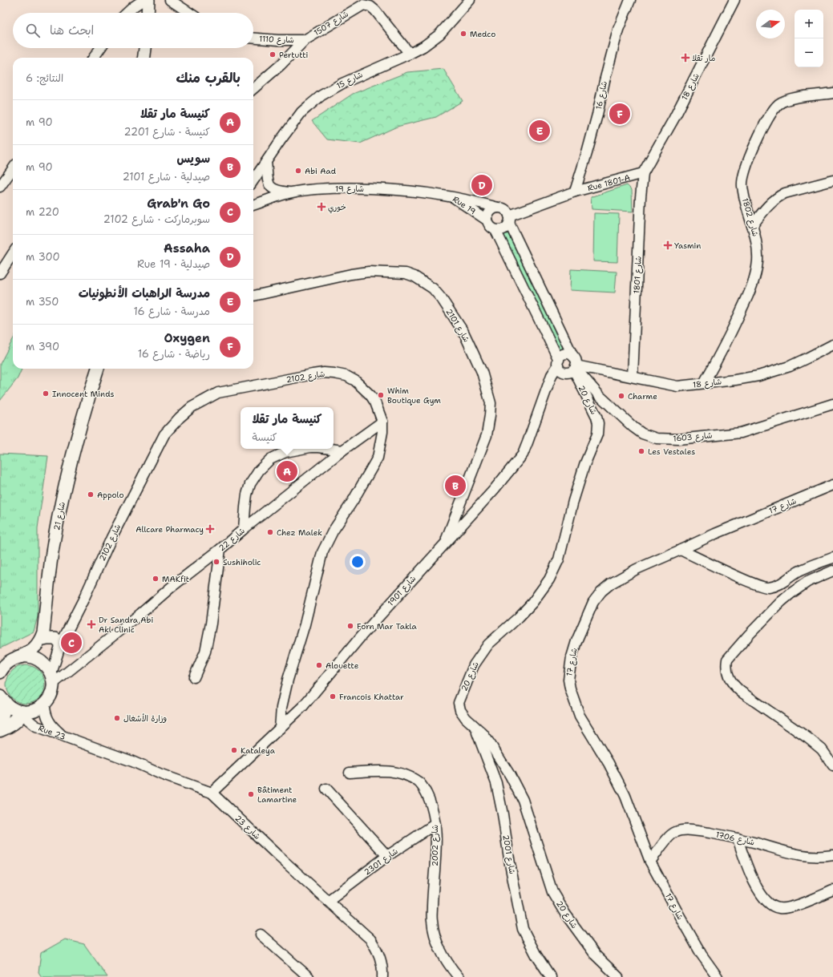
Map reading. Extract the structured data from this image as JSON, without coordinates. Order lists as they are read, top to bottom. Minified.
{"streets":{"main road":["شارع 21"],"street":["شارع 1507","شارع 1110","شارع 15","شارع 18","شارع 16","Rue 1801-A","شارع 19","Rue 19","شارع 1802","شارع 1801","شارع 2101","شارع 2102","شارع 20","شارع 1603","شارع 17","شارع 22","شارع 1901","Rue 23","شارع 23","شارع 1706","شارع 2002","شارع 2001","شارع 2301"]},"crossings":[["شارع 1507","شارع 1110"],["شارع 1507","شارع 15"],["شارع 18","Rue 1801-A"],["شارع 18","شارع 1802"],["شارع 18","شارع 1801"],["شارع 18","شارع 20"],["شارع 18","شارع 1603"],["شارع 18","شارع 1901"],["شارع 16","Rue 1801-A"],["Rue 1801-A","Rue 19"],["Rue 1801-A","شارع 1801"],["Rue 1801-A","شارع 20"],["شارع 19","Rue 19"],["Rue 19","شارع 20"],["شارع 2101","شارع 1901"],["شارع 2102","شارع 22"],["شارع 2102","شارع 1901"],["شارع 20","شارع 1603"],["شارع 20","شارع 1901"],["شارع 20","شارع 2001"],["شارع 1603","شارع 1901"],["شارع 17","شارع 1706"],["شارع 1901","شارع 23"],["Rue 23","شارع 23"],["شارع 23","شارع 2301"],["شارع 2002","شارع 2301"]],"places":{"other":["Medco","Pertutti","Abi Aad","Innocent Minds","Whim Boutique Gym","Charme","Les Vestales","Appolo","Chez Malek","Sushiholic","MAKfit","Forn Mar Takla","Alouette","Francois Khattar","وزارة الأشغال","Kataleya","Bâtiment Lamartine"],"health":["مار تقلا","خوري","Yasmin","Allcare Pharmacy","Dr Sandra Abi Akl Clinic"]},"north":"right","page":{"map_buttons":["+","−"],"search":"ابحث هنا","heading":["بالقرب منك","النتائج: 6"],"list":[{"mark":"A","name":"كنيسة مار تقلا","note":"كنيسة · شارع 2201","value":"90 m"},{"mark":"B","name":"سويس","note":"صيدلية · شارع 2101","value":"90 m"},{"mark":"C","name":"Grab'n Go","note":"سوبرماركت · شارع 2102","value":"220 m"},{"mark":"D","name":"Assaha","note":"صيدلية · Rue 19","value":"300 m"},{"mark":"E","name":"مدرسة الراهبات الأنطونيات","note":"مدرسة · شارع 16","value":"350 m"},{"mark":"F","name":"Oxygen","note":"رياضة · شارع 16","value":"390 m"}],"pins":["F","E","D","A","B","C"],"popup":["كنيسة مار تقلا","كنيسة"]}}
